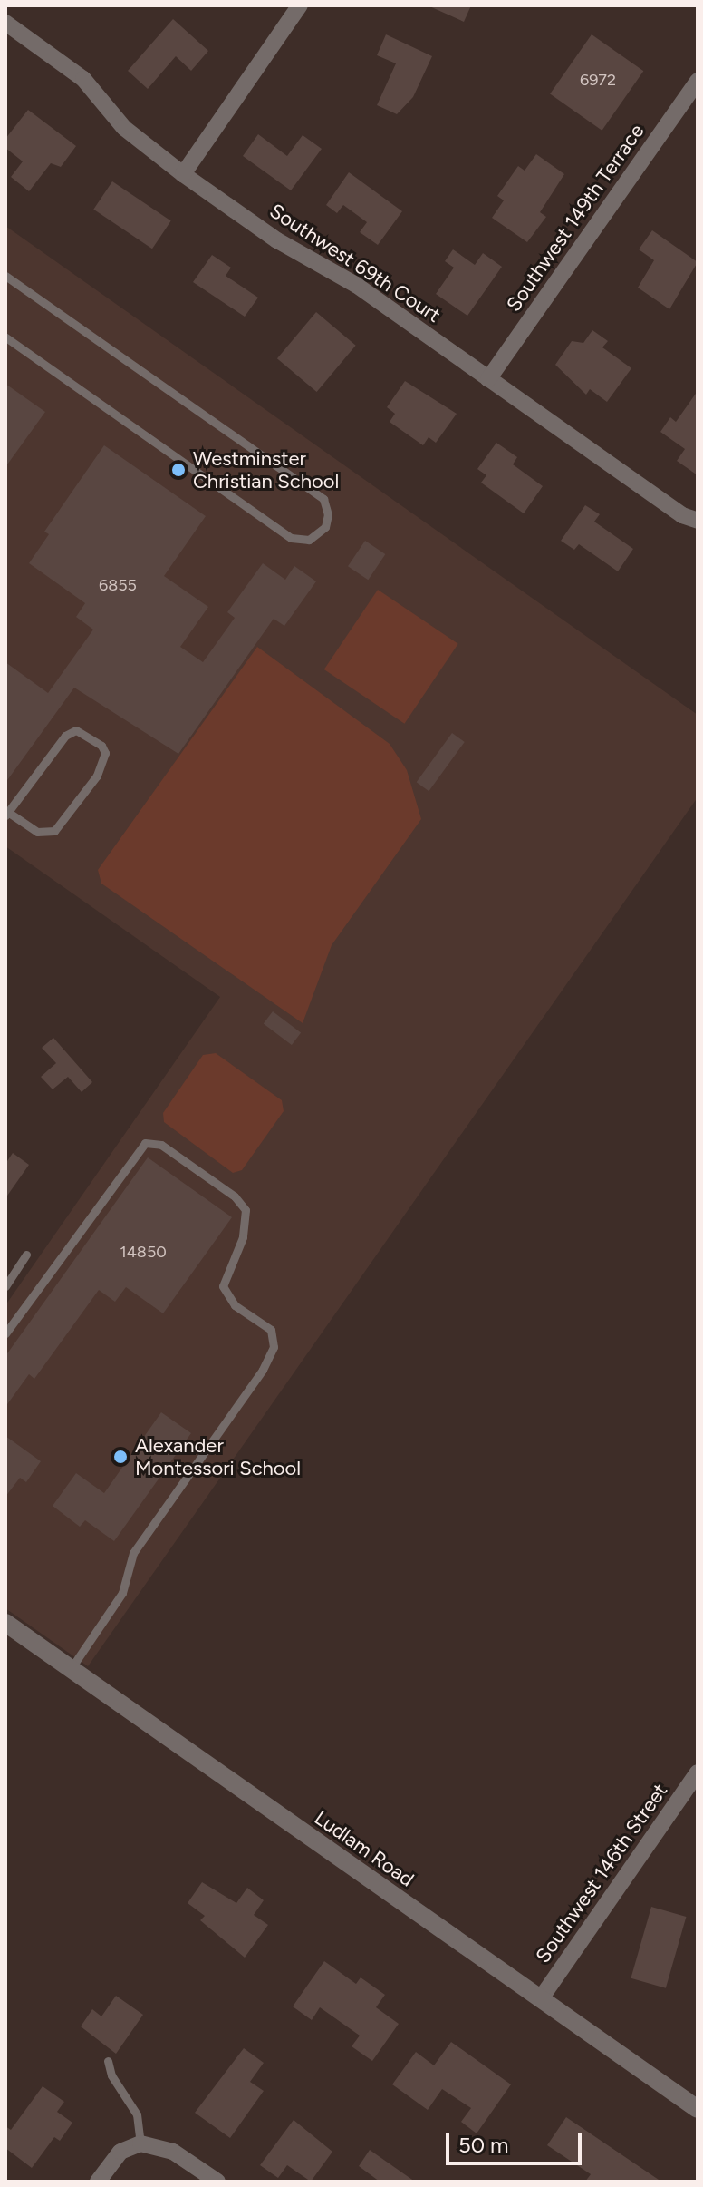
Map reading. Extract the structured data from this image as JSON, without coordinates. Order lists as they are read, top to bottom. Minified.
{"streets":{"street":["Southwest 149th Terrace","Southwest 69th Court","Ludlam Road","Southwest 146th Street"]},"crossings":[["Southwest 149th Terrace","Southwest 69th Court"],["Ludlam Road","Southwest 146th Street"]],"places":["Westminster Christian School","Alexander Montessori School"],"house_numbers":["6972","6855","14850"],"scale_bar":"50 m"}
